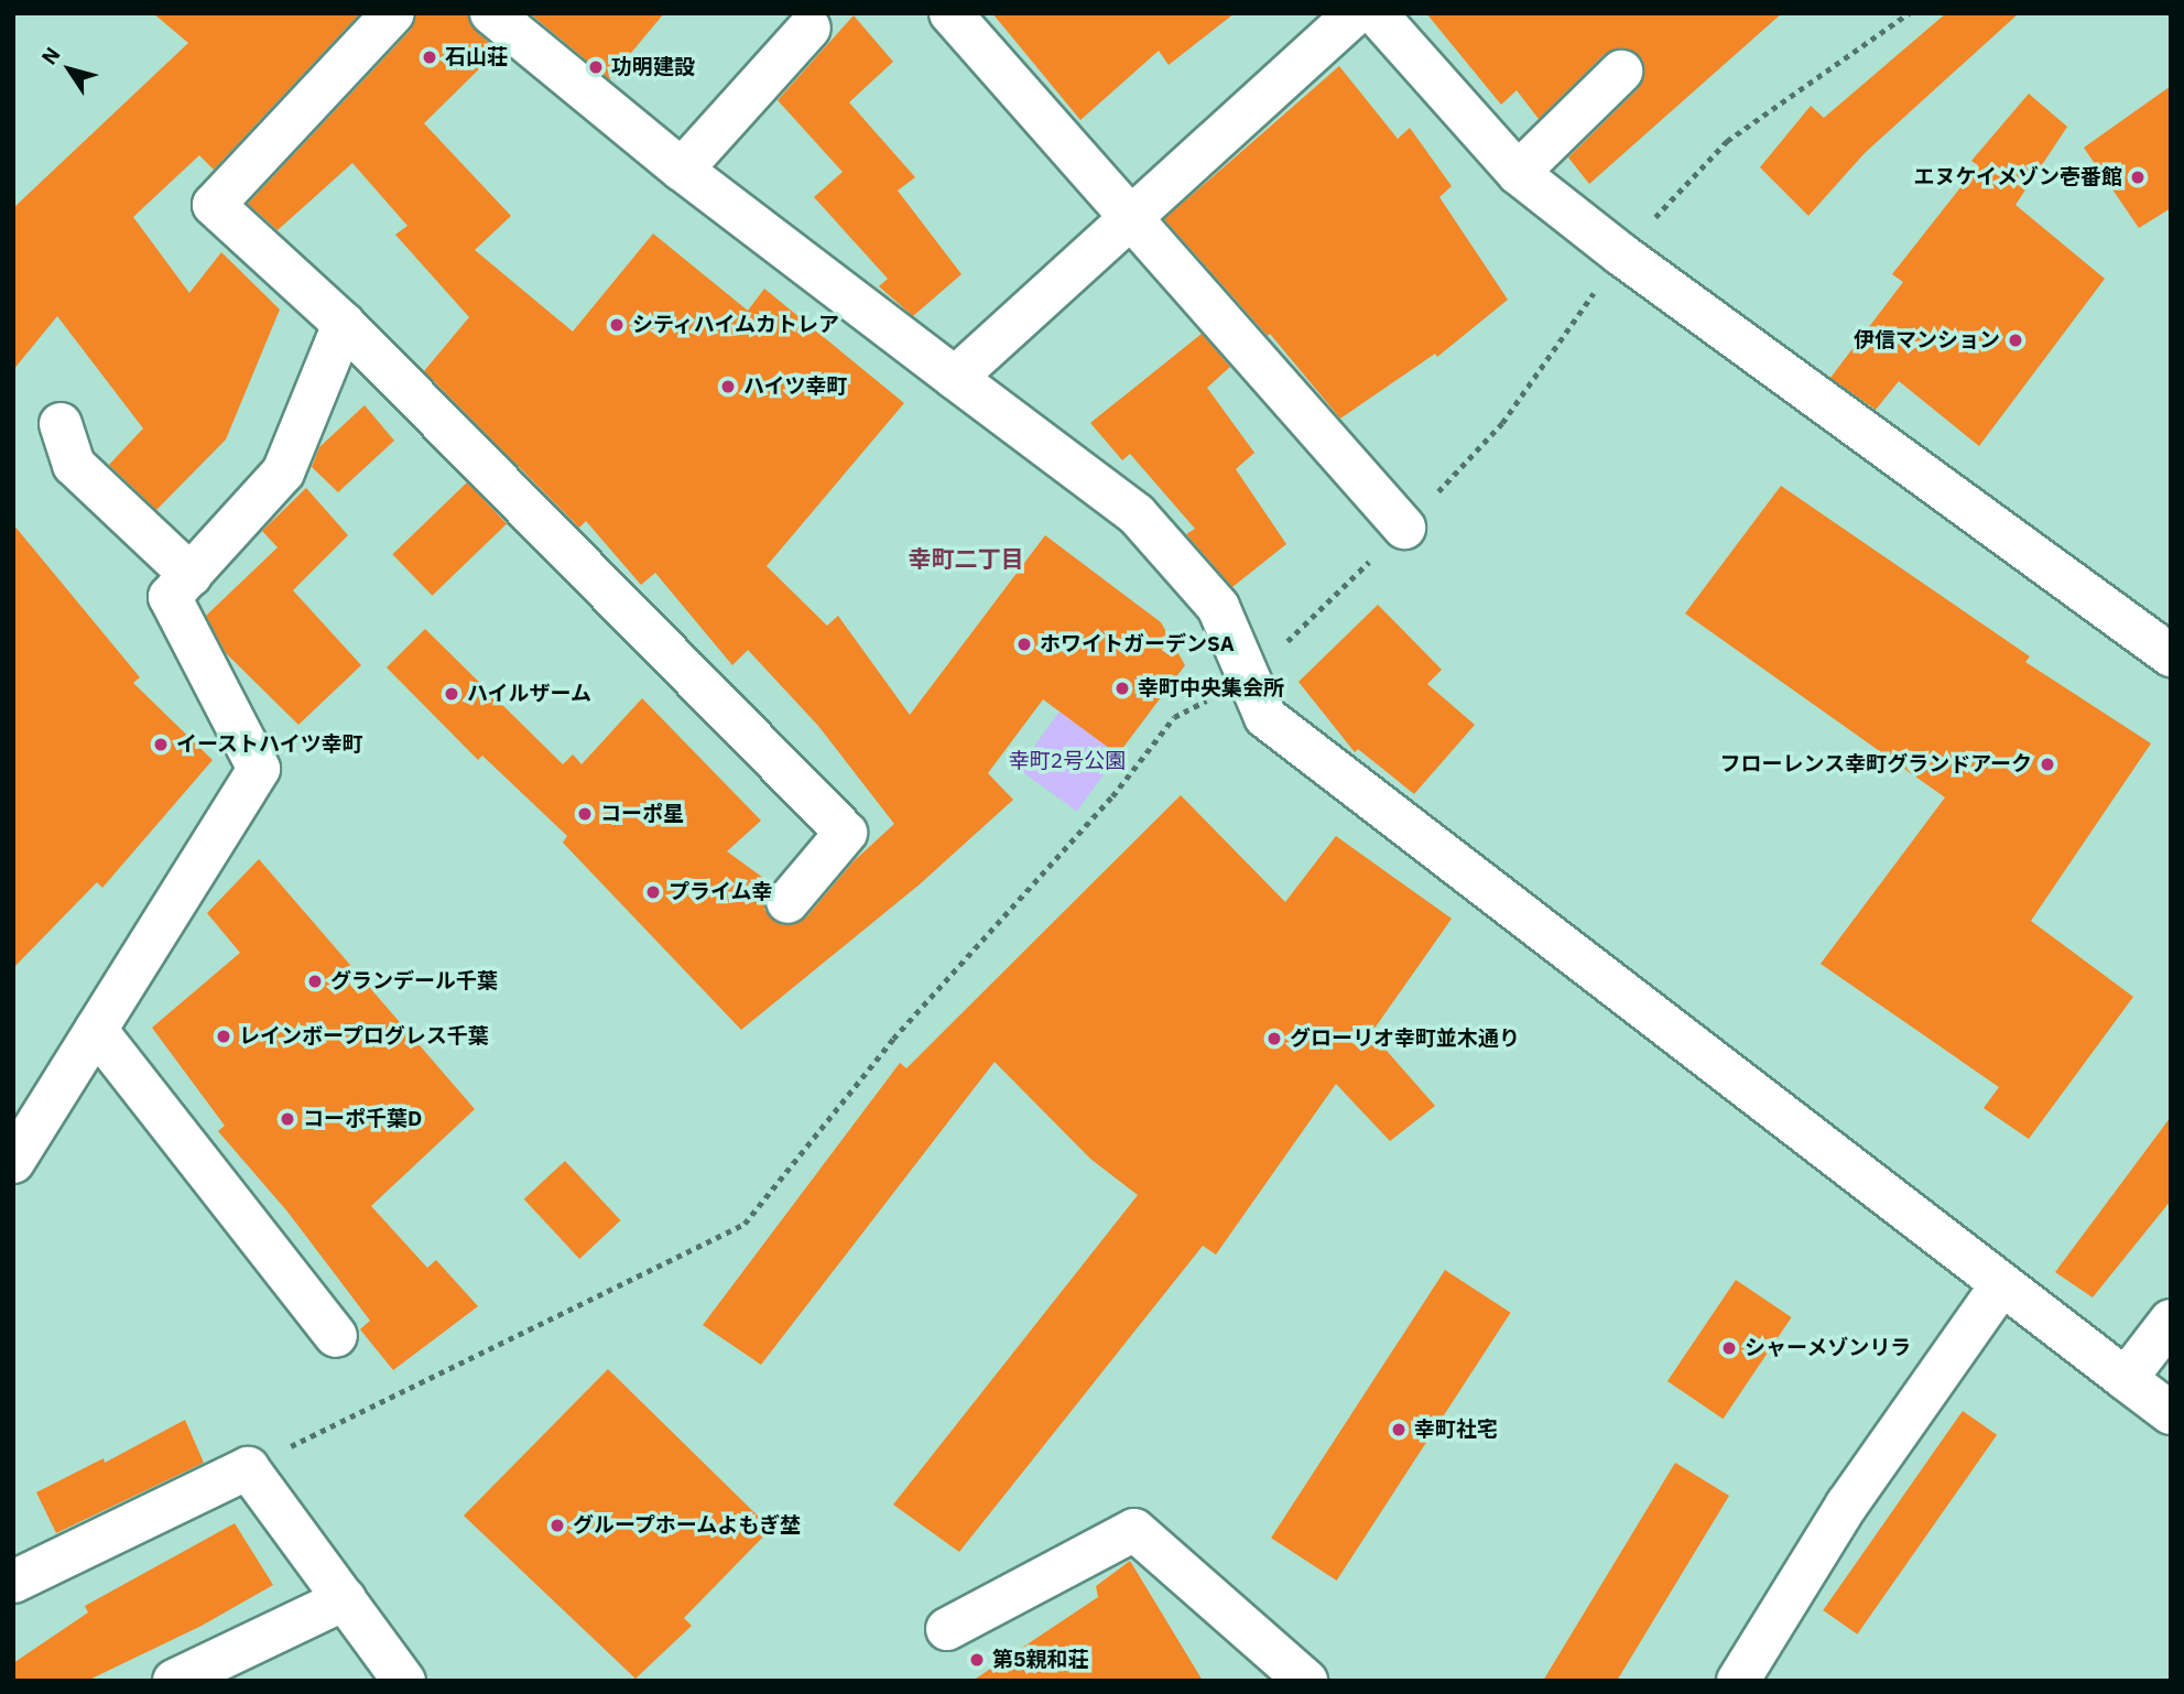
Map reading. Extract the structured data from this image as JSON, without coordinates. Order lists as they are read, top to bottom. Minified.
{"districts":["幸町二丁目"],"parks":["幸町2号公園"],"places":["石山荘","功明建設","エヌケイメゾン壱番館","シティハイムカトレア","伊信マンション","ハイツ幸町","ホワイトガーデンSA","幸町中央集会所","ハイルザーム","イーストハイツ幸町","フローレンス幸町グランドアーク","コーポ星","プライム幸","グランデール千葉","レインボープログレス千葉","グローリオ幸町並木通り","コーポ千葉D","シャーメゾンリラ","幸町社宅","グループホームよもぎ埜","第5親和荘"],"north":"top left"}
